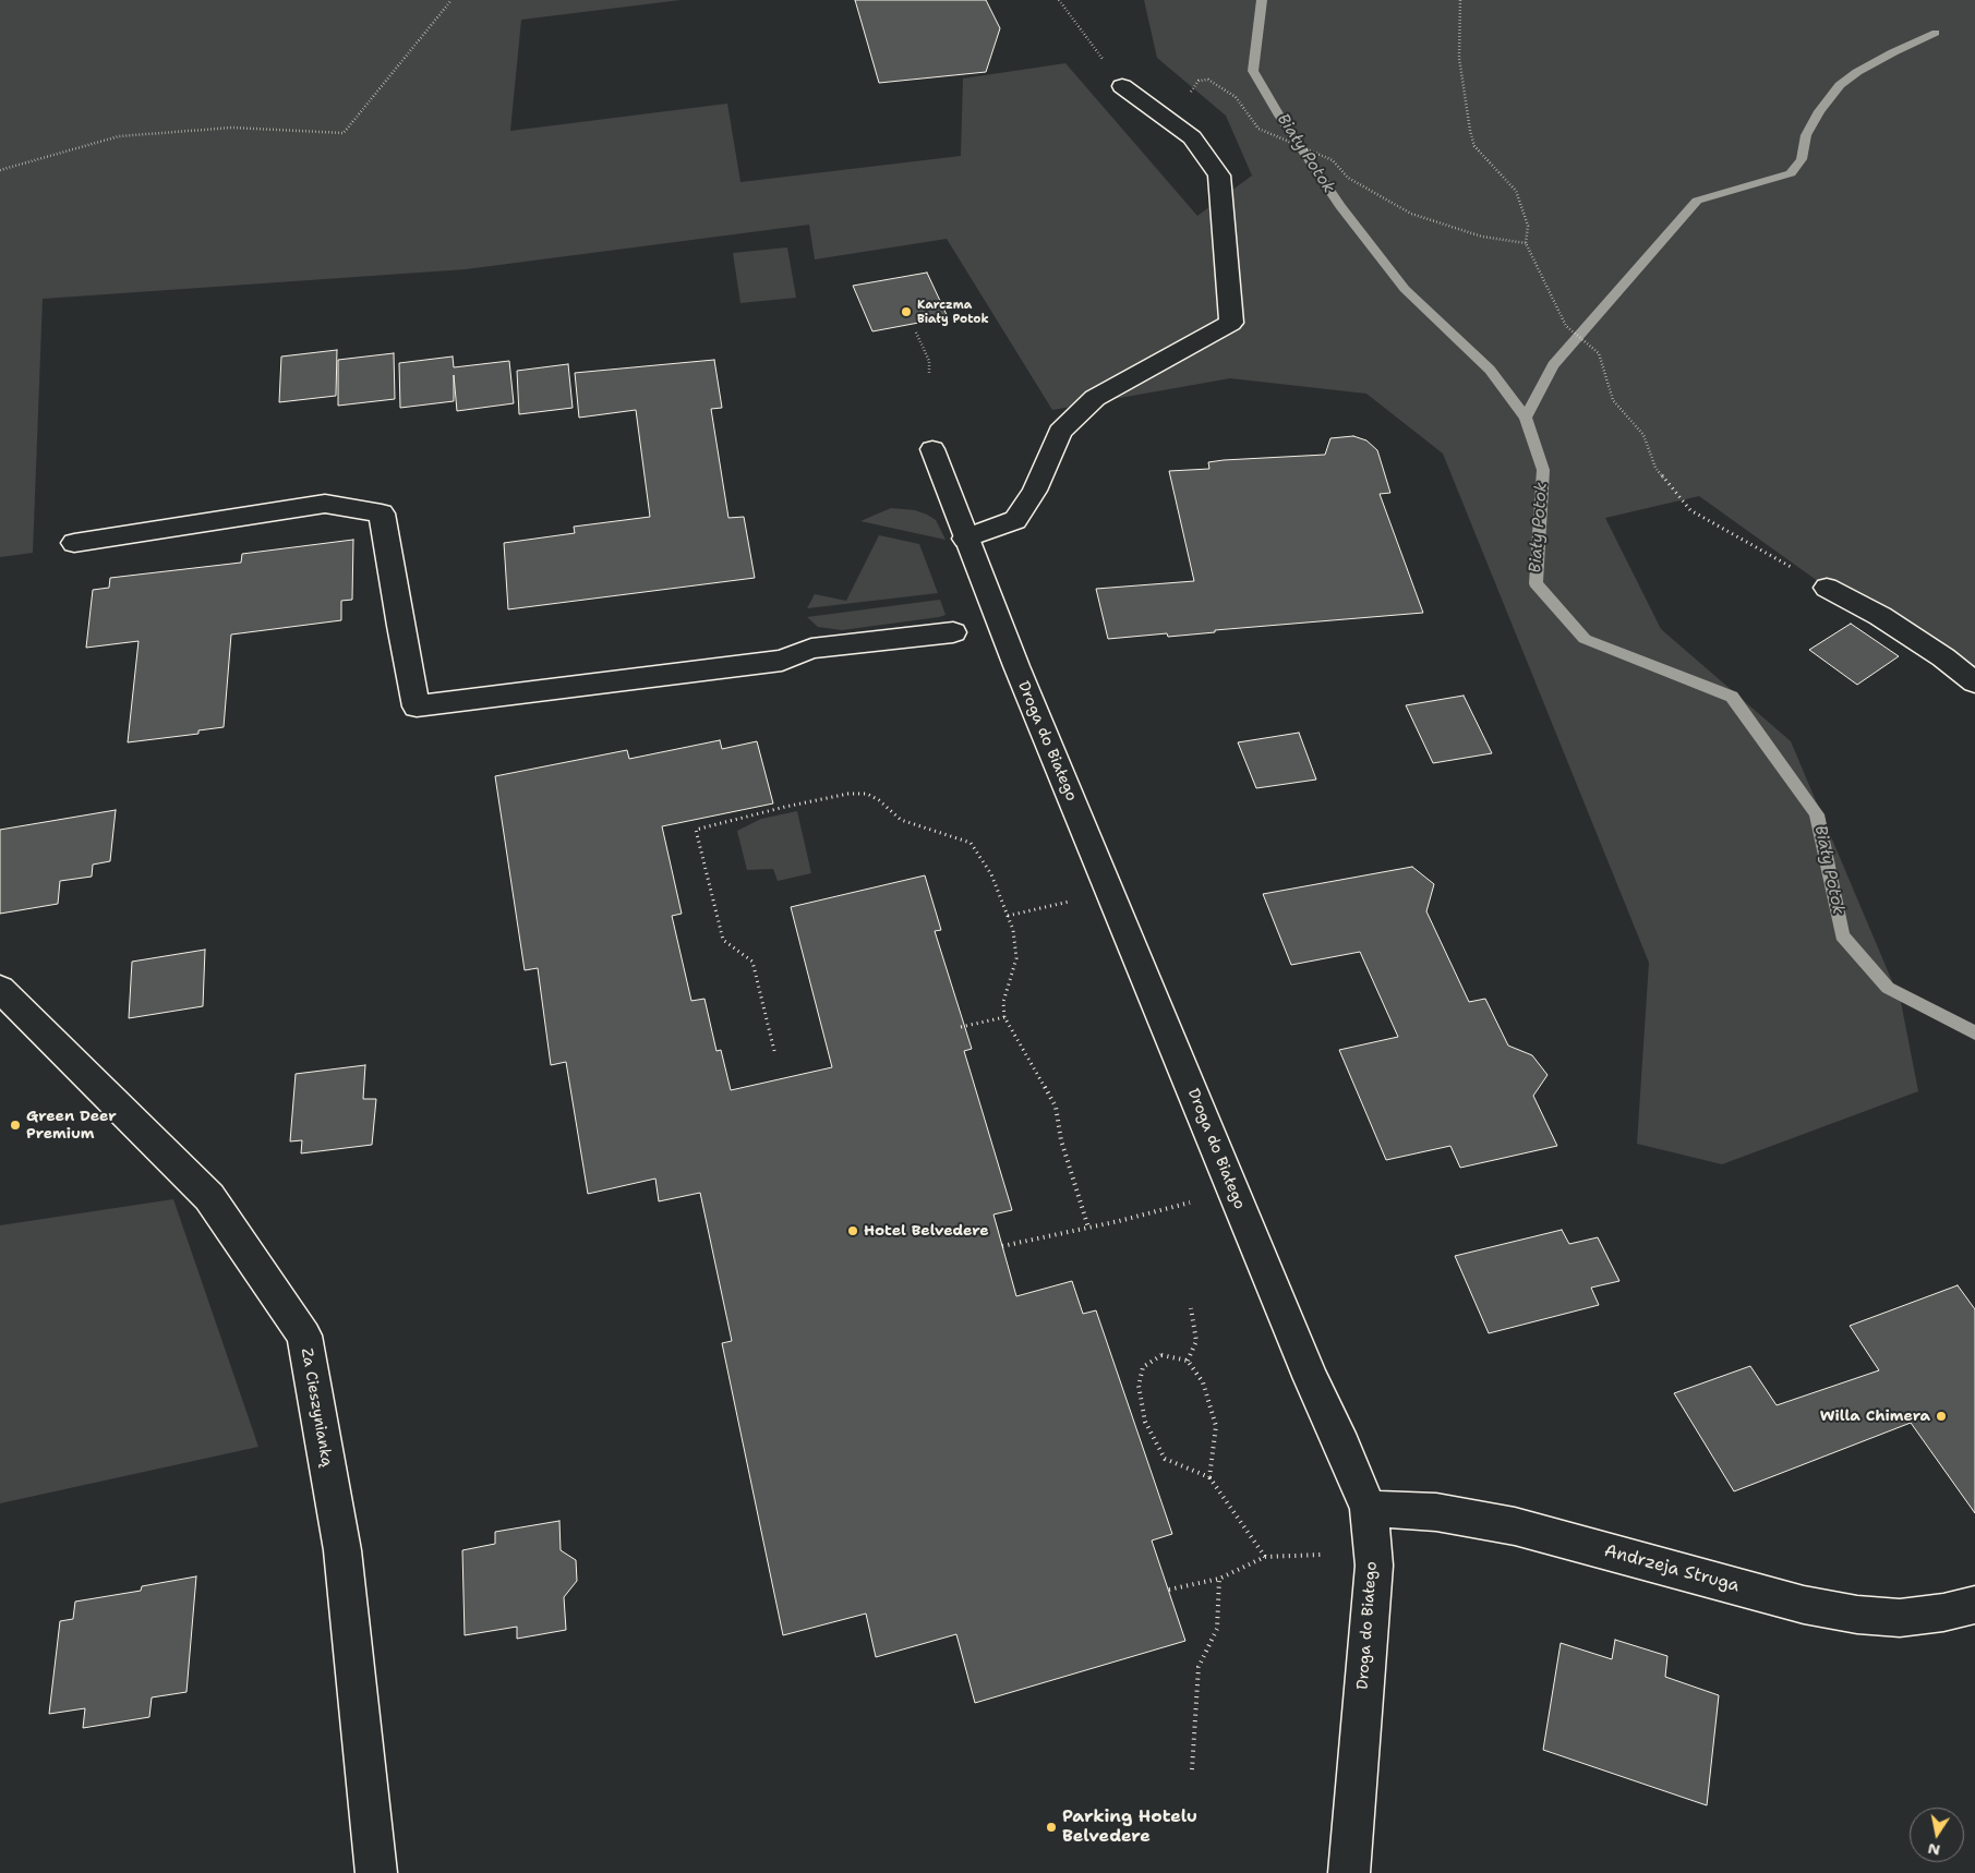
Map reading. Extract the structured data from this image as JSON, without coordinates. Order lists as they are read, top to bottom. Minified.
{"streets":{"street":["Droga do Białego","Za Cieszynianką","Andrzeja Struga"]},"crossings":[["Droga do Białego","Andrzeja Struga"]],"water":["Biały Potok"],"places":["Karczma Biały Potok","Green Deer Premium","Hotel Belvedere","Willa Chimera","Parking Hotelu Belvedere"],"north":"bottom"}
